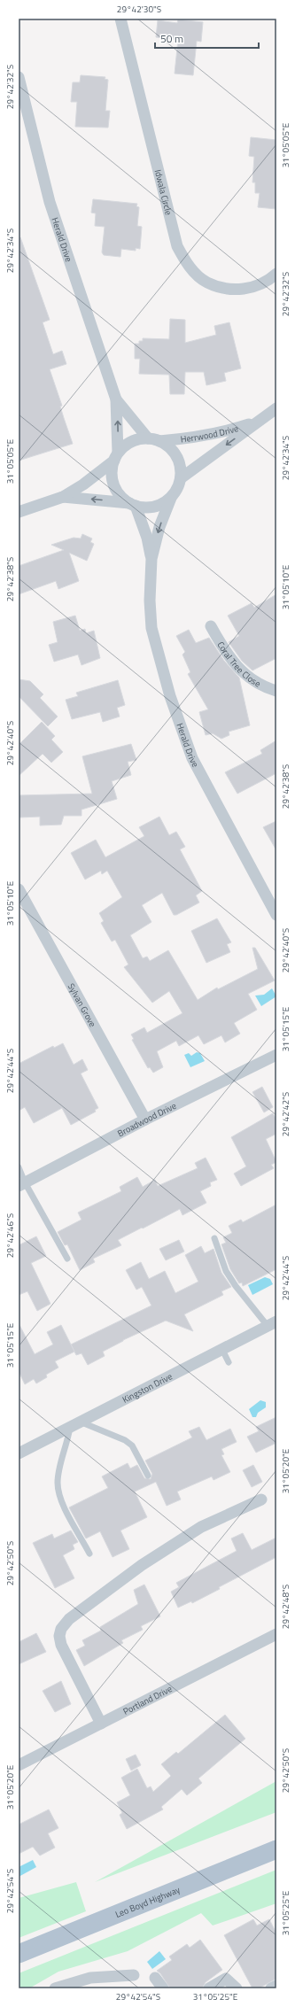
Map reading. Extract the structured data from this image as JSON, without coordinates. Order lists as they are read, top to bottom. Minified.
{"streets":{"main road":["Leo Boyd Highway"],"street":["Idwala Circle","Herald Drive","Herrwood Drive","Coral Tree Close","Sylvan Grove","Broadwood Drive","Kingston Drive","Portland Drive"]},"crossings":[["Herald Drive","Herrwood Drive"],["Sylvan Grove","Broadwood Drive"]],"scale_bar":"50 m","coordinates":["29°42'30\"S","29°42'32\"S","31°05'05\"E","29°42'34\"S","29°42'38\"S","31°05'10\"E","29°42'40\"S","31°05'15\"E","29°42'44\"S","29°42'42\"S","29°42'46\"S","31°05'20\"E","29°42'50\"S","29°42'48\"S","29°42'54\"S","31°05'25\"E"]}
